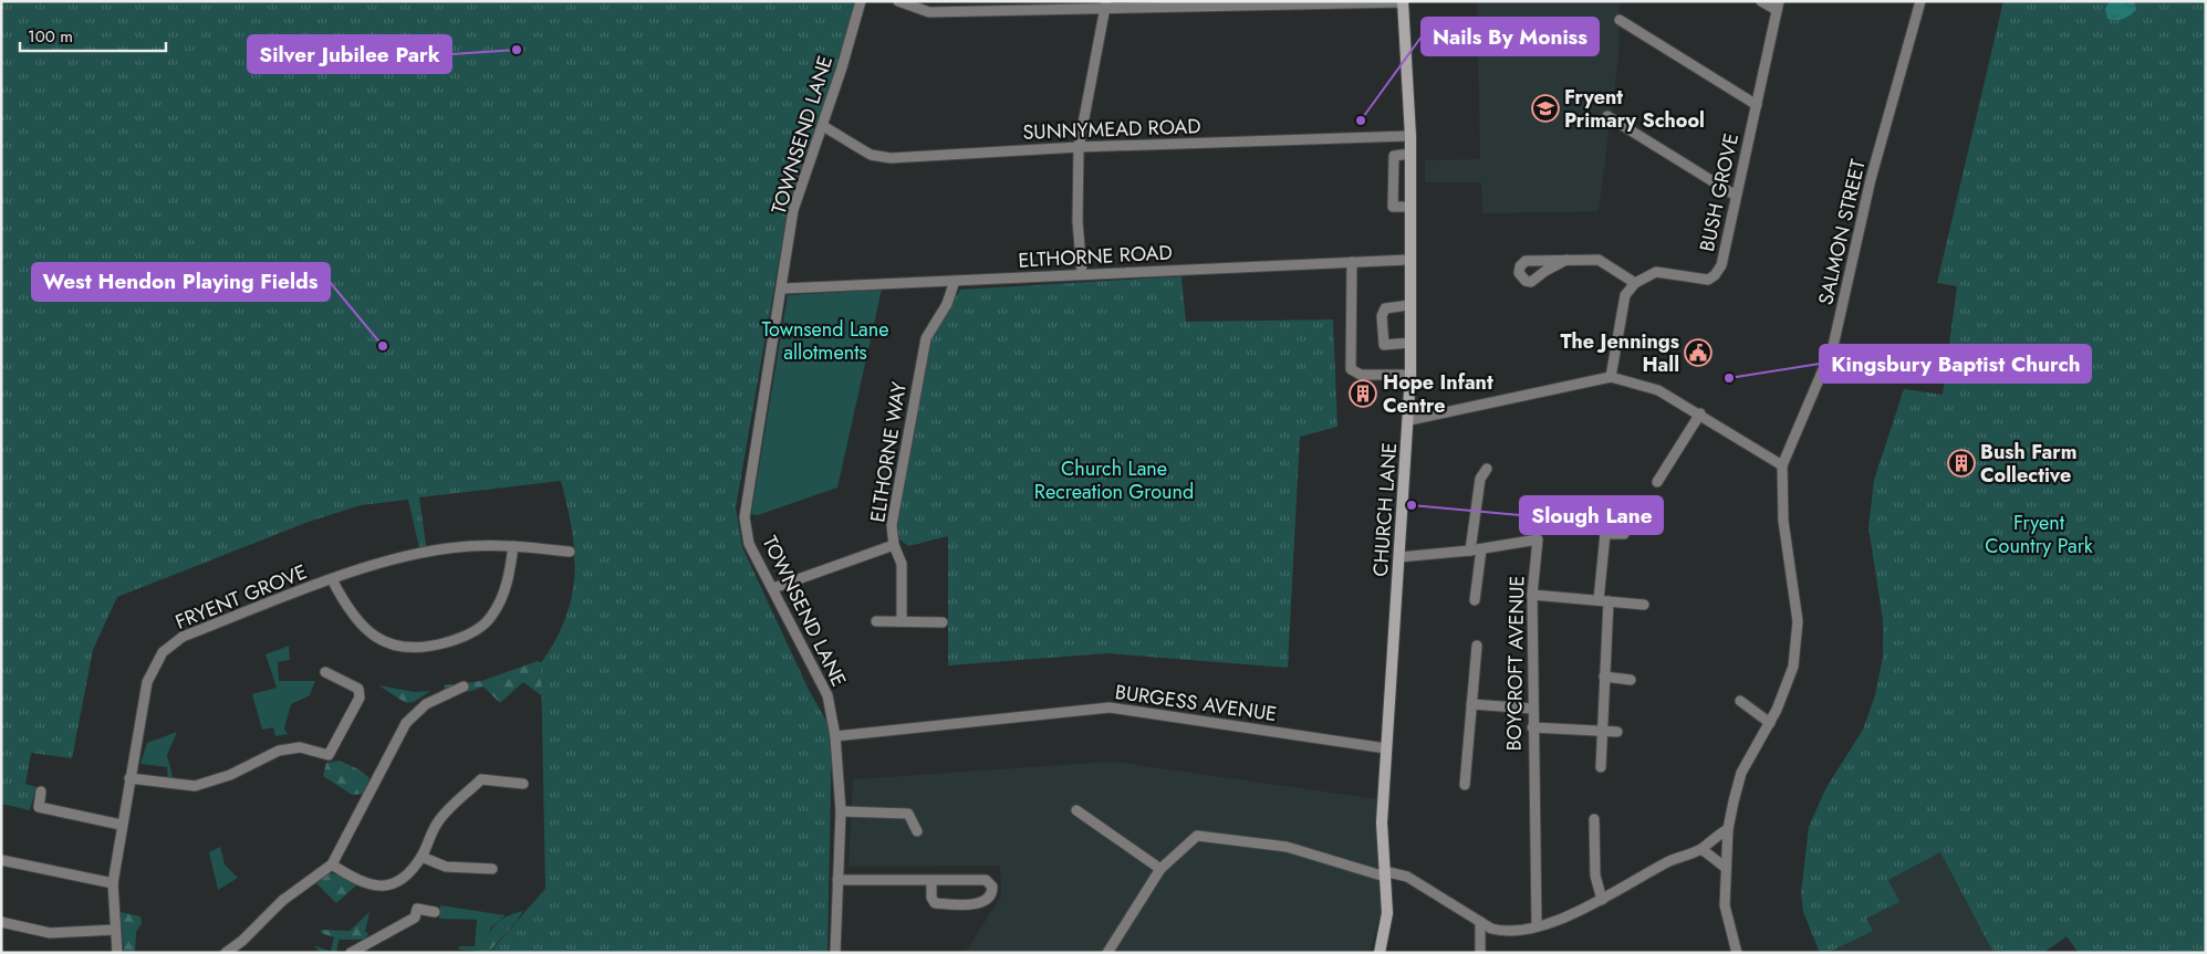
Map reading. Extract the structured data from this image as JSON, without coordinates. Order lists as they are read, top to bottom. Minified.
{"streets":{"main road":["CHURCH LANE"],"street":["SUNNYMEAD ROAD","TOWNSEND LANE","BUSH GROVE","SALMON STREET","ELTHORNE ROAD","ELTHORNE WAY","FRYENT GROVE","BOYCROFT AVENUE","BURGESS AVENUE"]},"crossings":[["SUNNYMEAD ROAD","TOWNSEND LANE"],["SUNNYMEAD ROAD","CHURCH LANE"],["TOWNSEND LANE","ELTHORNE ROAD"],["TOWNSEND LANE","ELTHORNE WAY"],["TOWNSEND LANE","BURGESS AVENUE"],["ELTHORNE ROAD","ELTHORNE WAY"],["ELTHORNE ROAD","CHURCH LANE"],["CHURCH LANE","BOYCROFT AVENUE"],["CHURCH LANE","BURGESS AVENUE"]],"parks":["Townsend Lane allotments","Church Lane Recreation Ground","Fryent Country Park"],"places":{"other":["Silver Jubilee Park","Nails By Moniss","West Hendon Playing Fields","Kingsbury Baptist Church","Slough Lane"],"school or university":["Fryent Primary School"],"public building":["The Jennings Hall"],"building":["Hope Infant Centre","Bush Farm Collective"]},"scale_bar":"100 m"}
